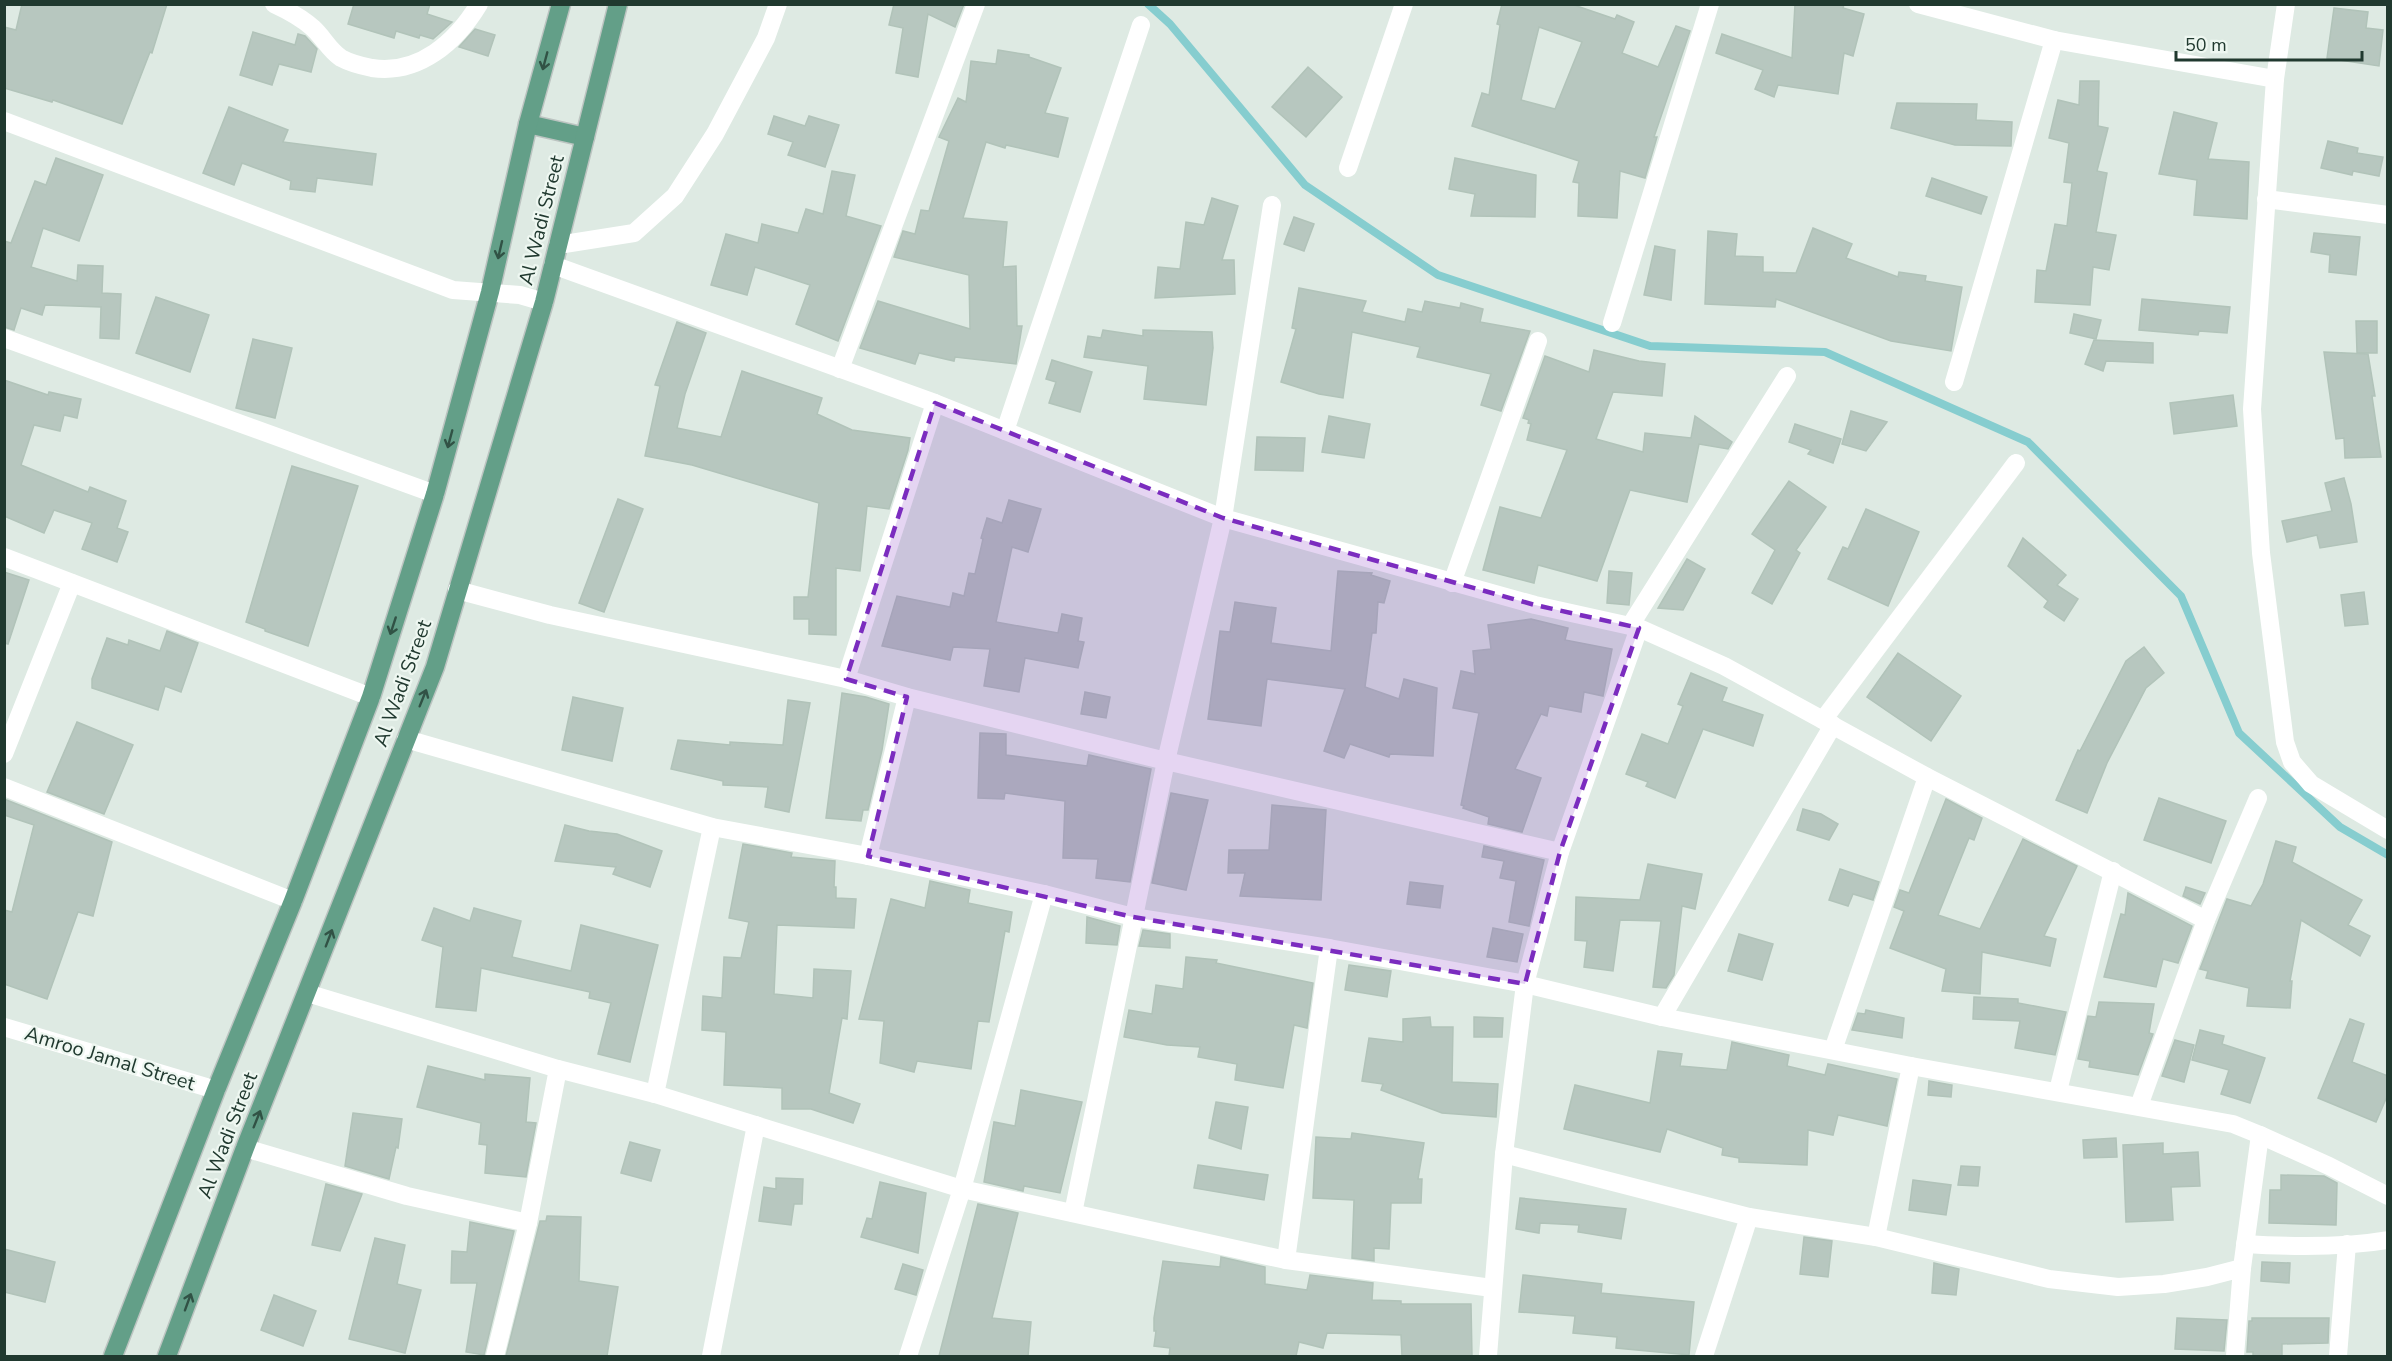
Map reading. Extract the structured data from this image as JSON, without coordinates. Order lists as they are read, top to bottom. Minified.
{"streets":{"main road":["Al Wadi Street"],"street":["Amroo Jamal Street"]},"crossings":[["Al Wadi Street","Amroo Jamal Street"]],"scale_bar":"50 m"}
